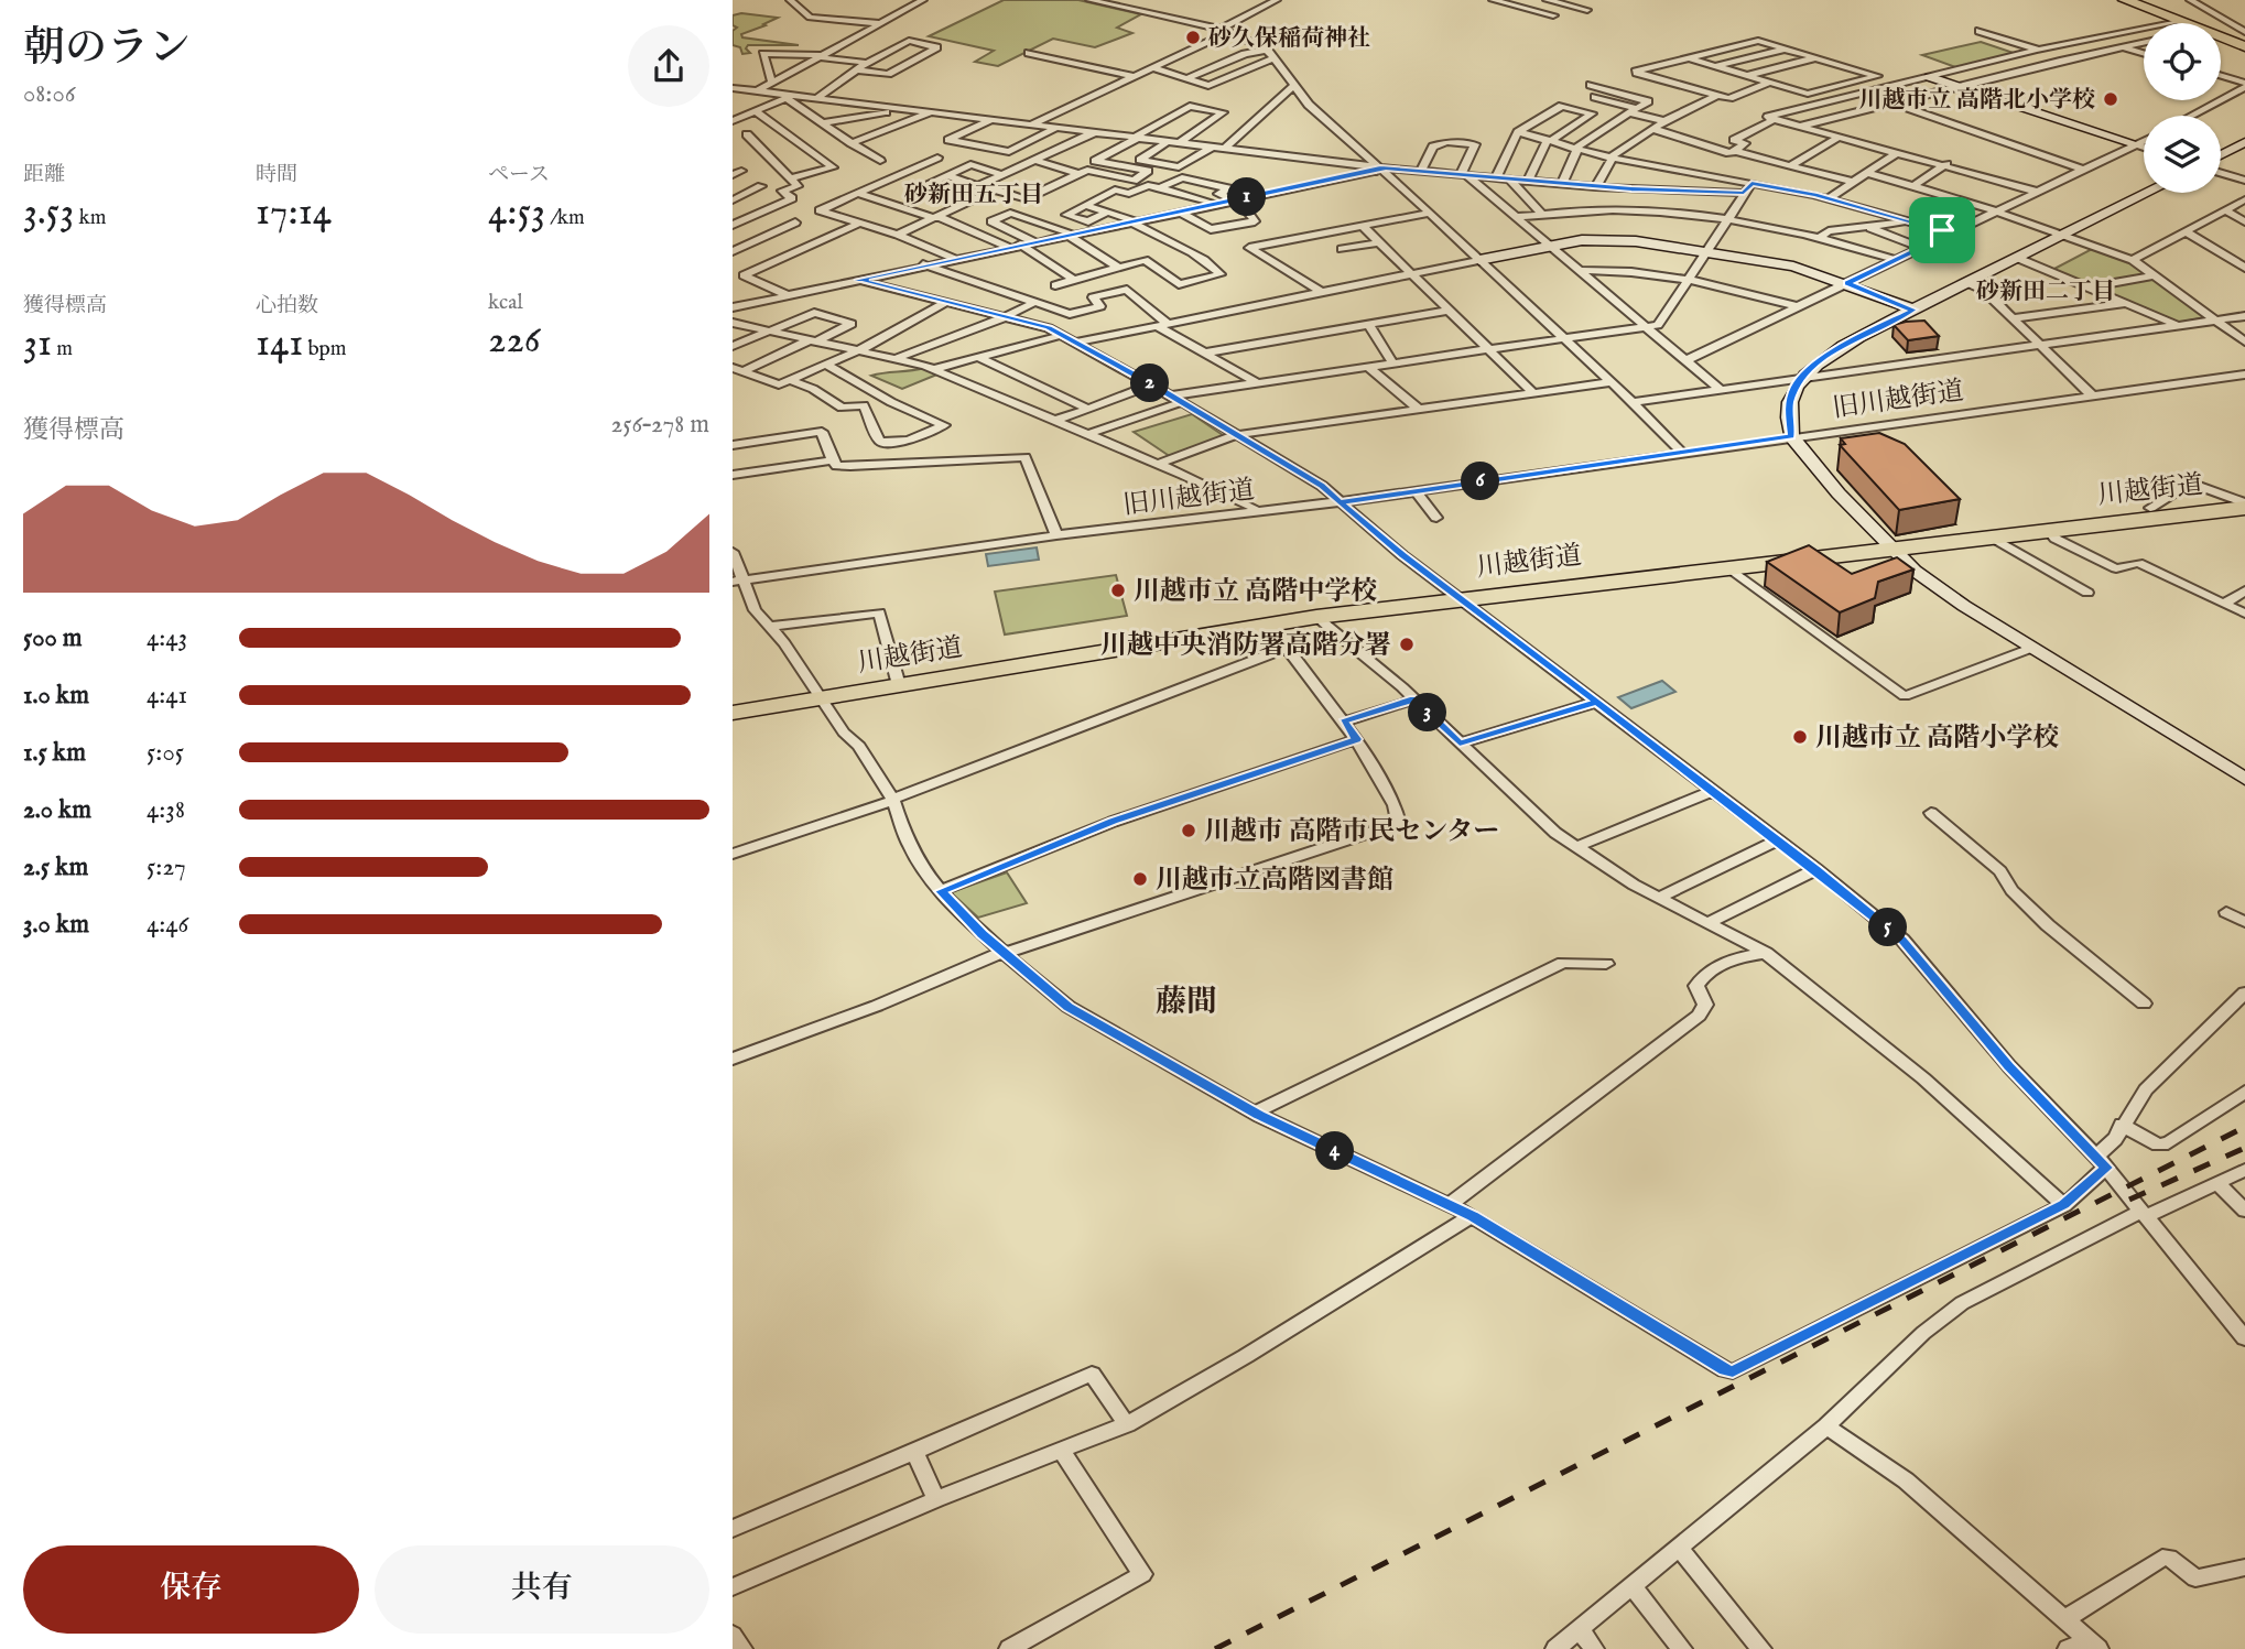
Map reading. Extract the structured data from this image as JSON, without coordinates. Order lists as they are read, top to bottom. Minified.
{"streets":{"highway":["川越街道"],"street":["旧川越街道"]},"districts":["砂新田五丁目","砂新田二丁目","藤間"],"places":["砂久保稲荷神社","川越市立 高階北小学校","川越市立 高階中学校","川越中央消防署高階分署","川越市立 高階小学校","川越市 高階市民センター","川越市立高階図書館"],"page":{"heading":["朝のラン","08:06"],"stats":[["距離","3.53 km"],["時間","17:14"],["ペース","4:53 /km"],["獲得標高","31 m"],["心拍数","141 bpm"],["kcal","226"]],"pins":["1","2","6","3","5","4"],"chart":["獲得標高","256–278 m"],"list":[{"name":"500 m","note":"4:43"},{"name":"1.0 km","note":"4:41"},{"name":"1.5 km","note":"5:05"},{"name":"2.0 km","note":"4:38"},{"name":"2.5 km","note":"5:27"},{"name":"3.0 km","note":"4:46"}],"buttons":["保存","共有"]}}
